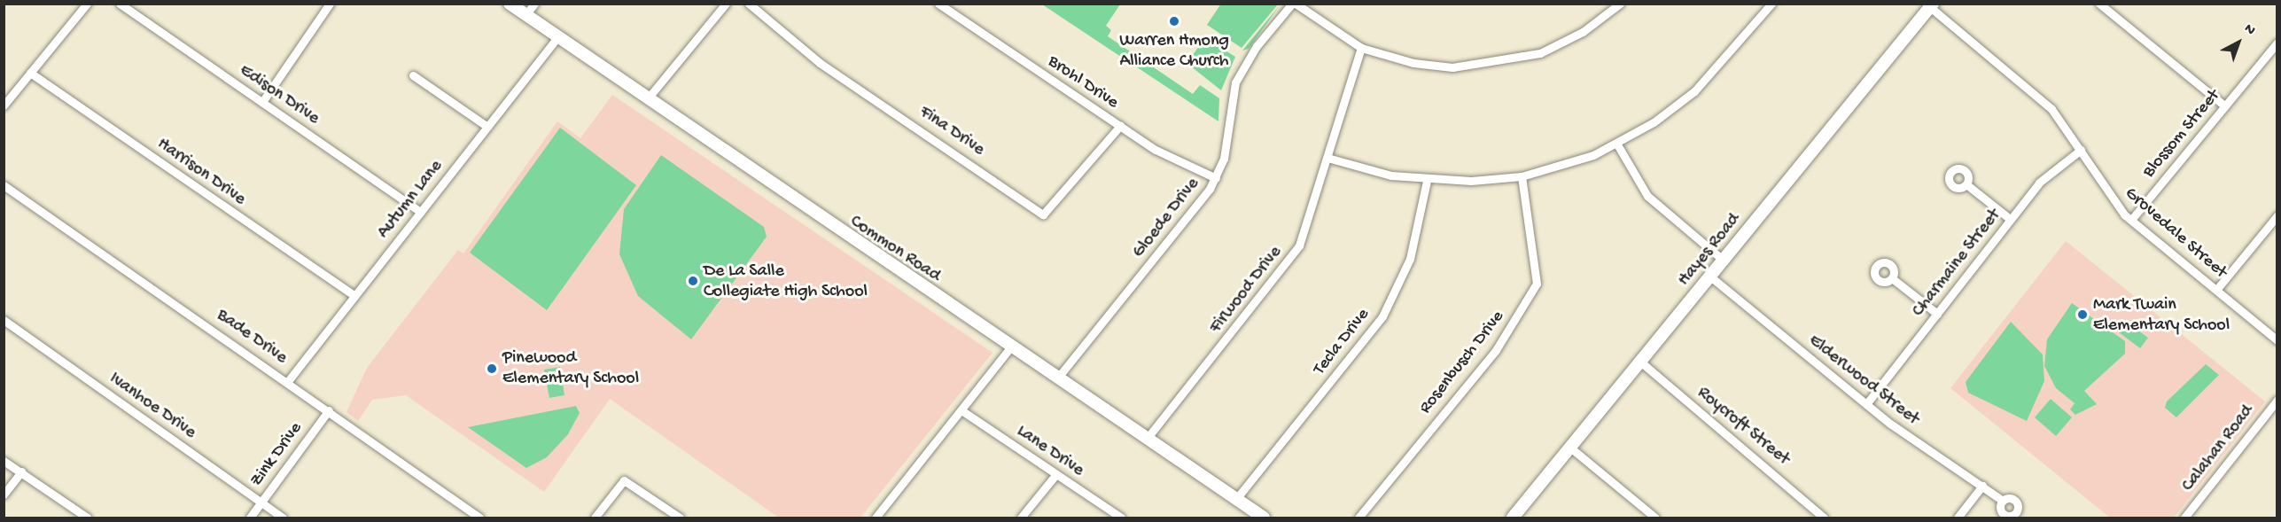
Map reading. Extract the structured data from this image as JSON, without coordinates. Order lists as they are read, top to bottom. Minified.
{"streets":{"street":["Brohl Drive","Edison Drive","Fina Drive","Blossom Street","Harrison Drive","Autumn Lane","Gloede Drive","Grovedale Street","Common Road","Hayes Road","Charmaine Street","Firwood Drive","Bade Drive","Tecla Drive","Rosenbusch Drive","Elderwood Street","Ivanhoe Drive","Roycroft Street","Calahan Road","Lane Drive","Zink Drive"]},"crossings":[["Brohl Drive","Fina Drive"],["Brohl Drive","Gloede Drive"],["Edison Drive","Autumn Lane"],["Blossom Street","Grovedale Street"],["Harrison Drive","Autumn Lane"],["Autumn Lane","Common Road"],["Autumn Lane","Bade Drive"],["Gloede Drive","Common Road"],["Grovedale Street","Hayes Road"],["Grovedale Street","Charmaine Street"],["Common Road","Firwood Drive"],["Common Road","Tecla Drive"],["Hayes Road","Elderwood Street"],["Hayes Road","Roycroft Street"],["Charmaine Street","Elderwood Street"],["Bade Drive","Zink Drive"],["Ivanhoe Drive","Zink Drive"]],"places":["Warren Hmong Alliance Church","De La Salle Collegiate High School","Mark Twain Elementary School","Pinewood Elementary School"],"north":"top right"}
